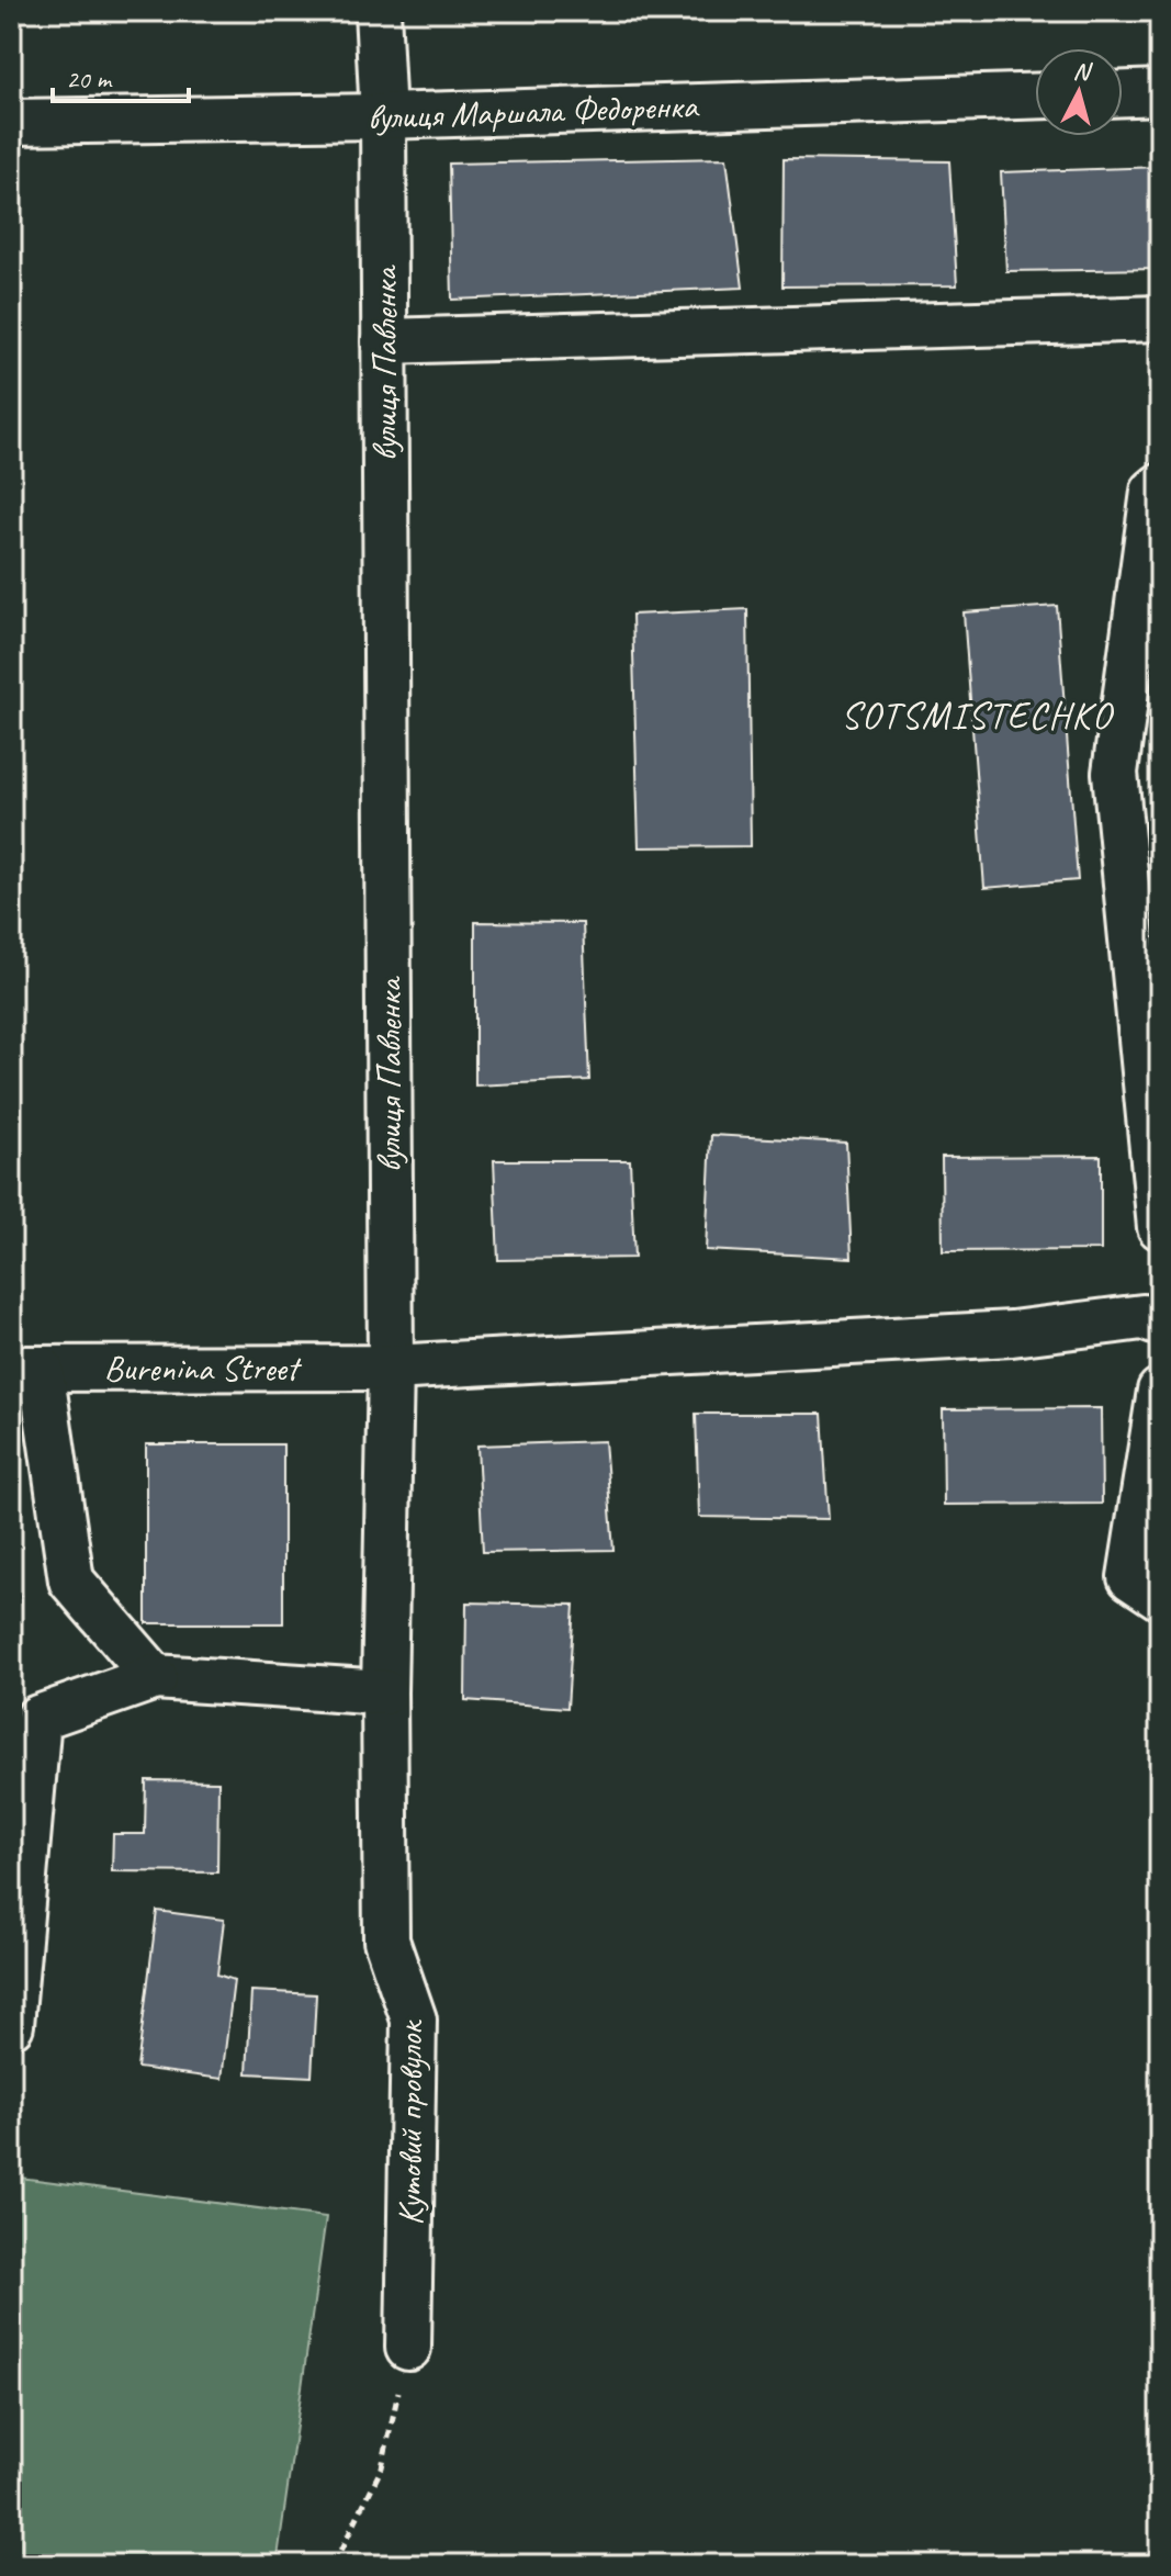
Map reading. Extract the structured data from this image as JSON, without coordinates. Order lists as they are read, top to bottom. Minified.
{"streets":{"street":["вулиця Маршала Федоренка","вулиця Павленка","Burenina Street","Кутовий провулок"]},"crossings":[["вулиця Маршала Федоренка","вулиця Павленка"],["вулиця Павленка","Burenina Street"],["вулиця Павленка","Кутовий провулок"],["Burenina Street","Кутовий провулок"]],"districts":["SOTSMISTECHKO"],"scale_bar":"20 m","north":"top"}
